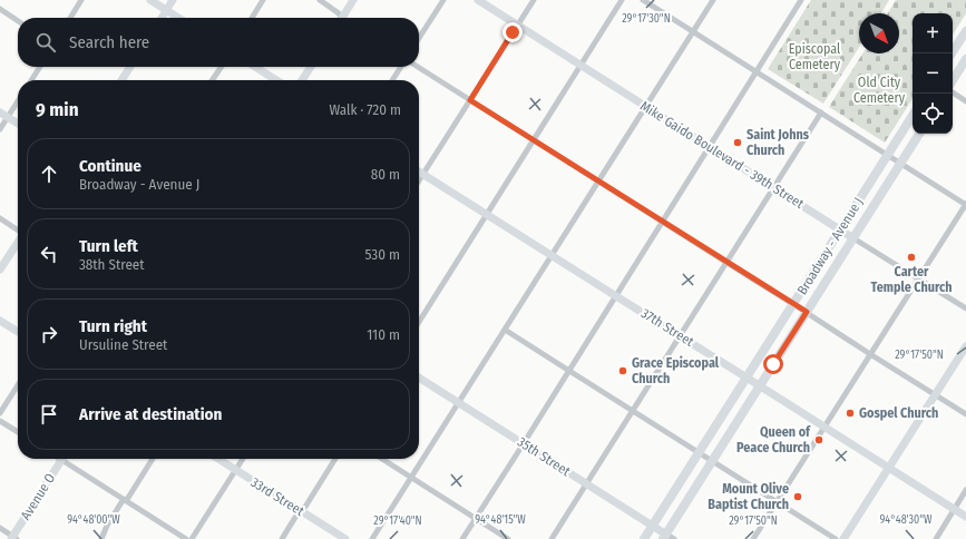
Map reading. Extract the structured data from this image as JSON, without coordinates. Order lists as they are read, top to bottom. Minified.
{"streets":{"main road":["Mike Gaido Boulevard - 39th Street","Broadway - Avenue J","37th Street","35th Street","Avenue O","33rd Street"]},"crossings":[["Mike Gaido Boulevard - 39th Street","Broadway - Avenue J"],["Broadway - Avenue J","37th Street"],["Broadway - Avenue J","35th Street"]],"parks":["Episcopal Cemetery","Old City Cemetery"],"places":["Saint Johns Church","Carter Temple Church","Grace Episcopal Church","Gospel Church","Queen of Peace Church","Mount Olive Baptist Church"],"north":"bottom right","page":{"map_buttons":["+","−"],"search":"Search here","heading":["9 min","Walk · 720 m"],"list":[["Continue","Broadway - Avenue J","80 m"],["Turn left","38th Street","530 m"],["Turn right","Ursuline Street","110 m"],"Arrive at destination"]},"coordinates":["29°17'30\"N","29°17'50\"N","94°48'00\"W","94°48'15\"W","94°48'30\"W","29°17'40\"N"]}
